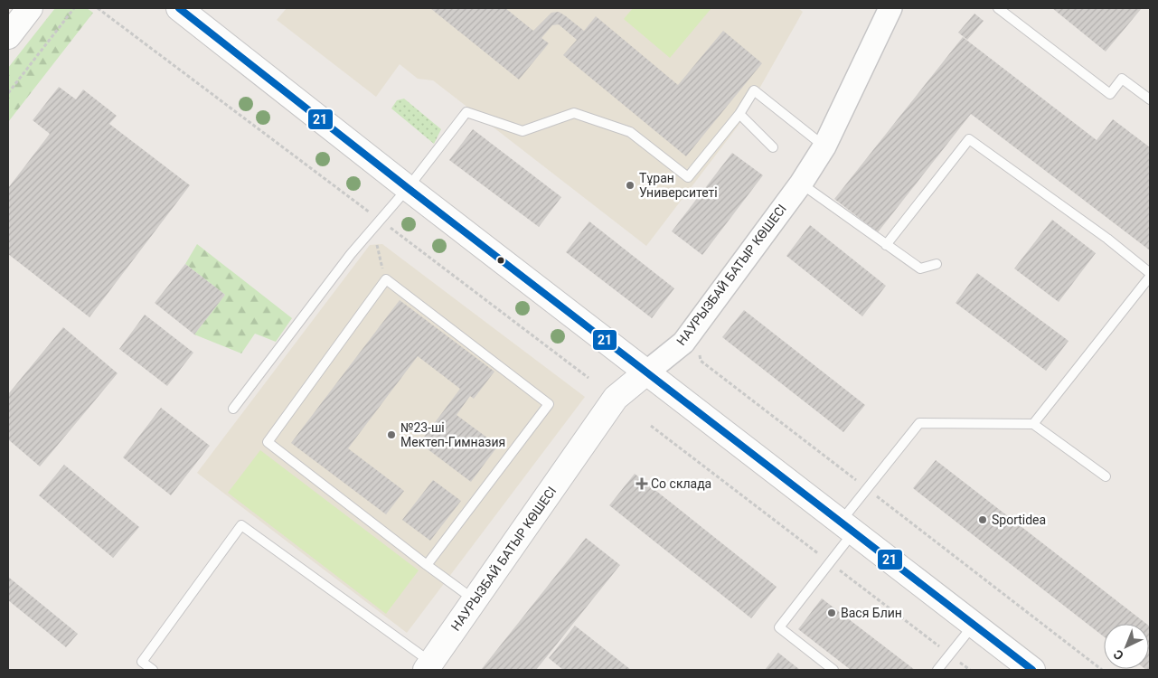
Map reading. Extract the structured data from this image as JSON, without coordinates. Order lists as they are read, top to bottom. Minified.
{"streets":{"main road":["НАУРЫЗБАЙ БАТЫР КӨШЕСІ"]},"places":{"other":["Тұран Университеті","№23-ші Мектеп-Гимназия","Sportidea","Вася Блин"],"health":["Со склада"]},"lines":["transit line 21"],"north":"bottom left"}
